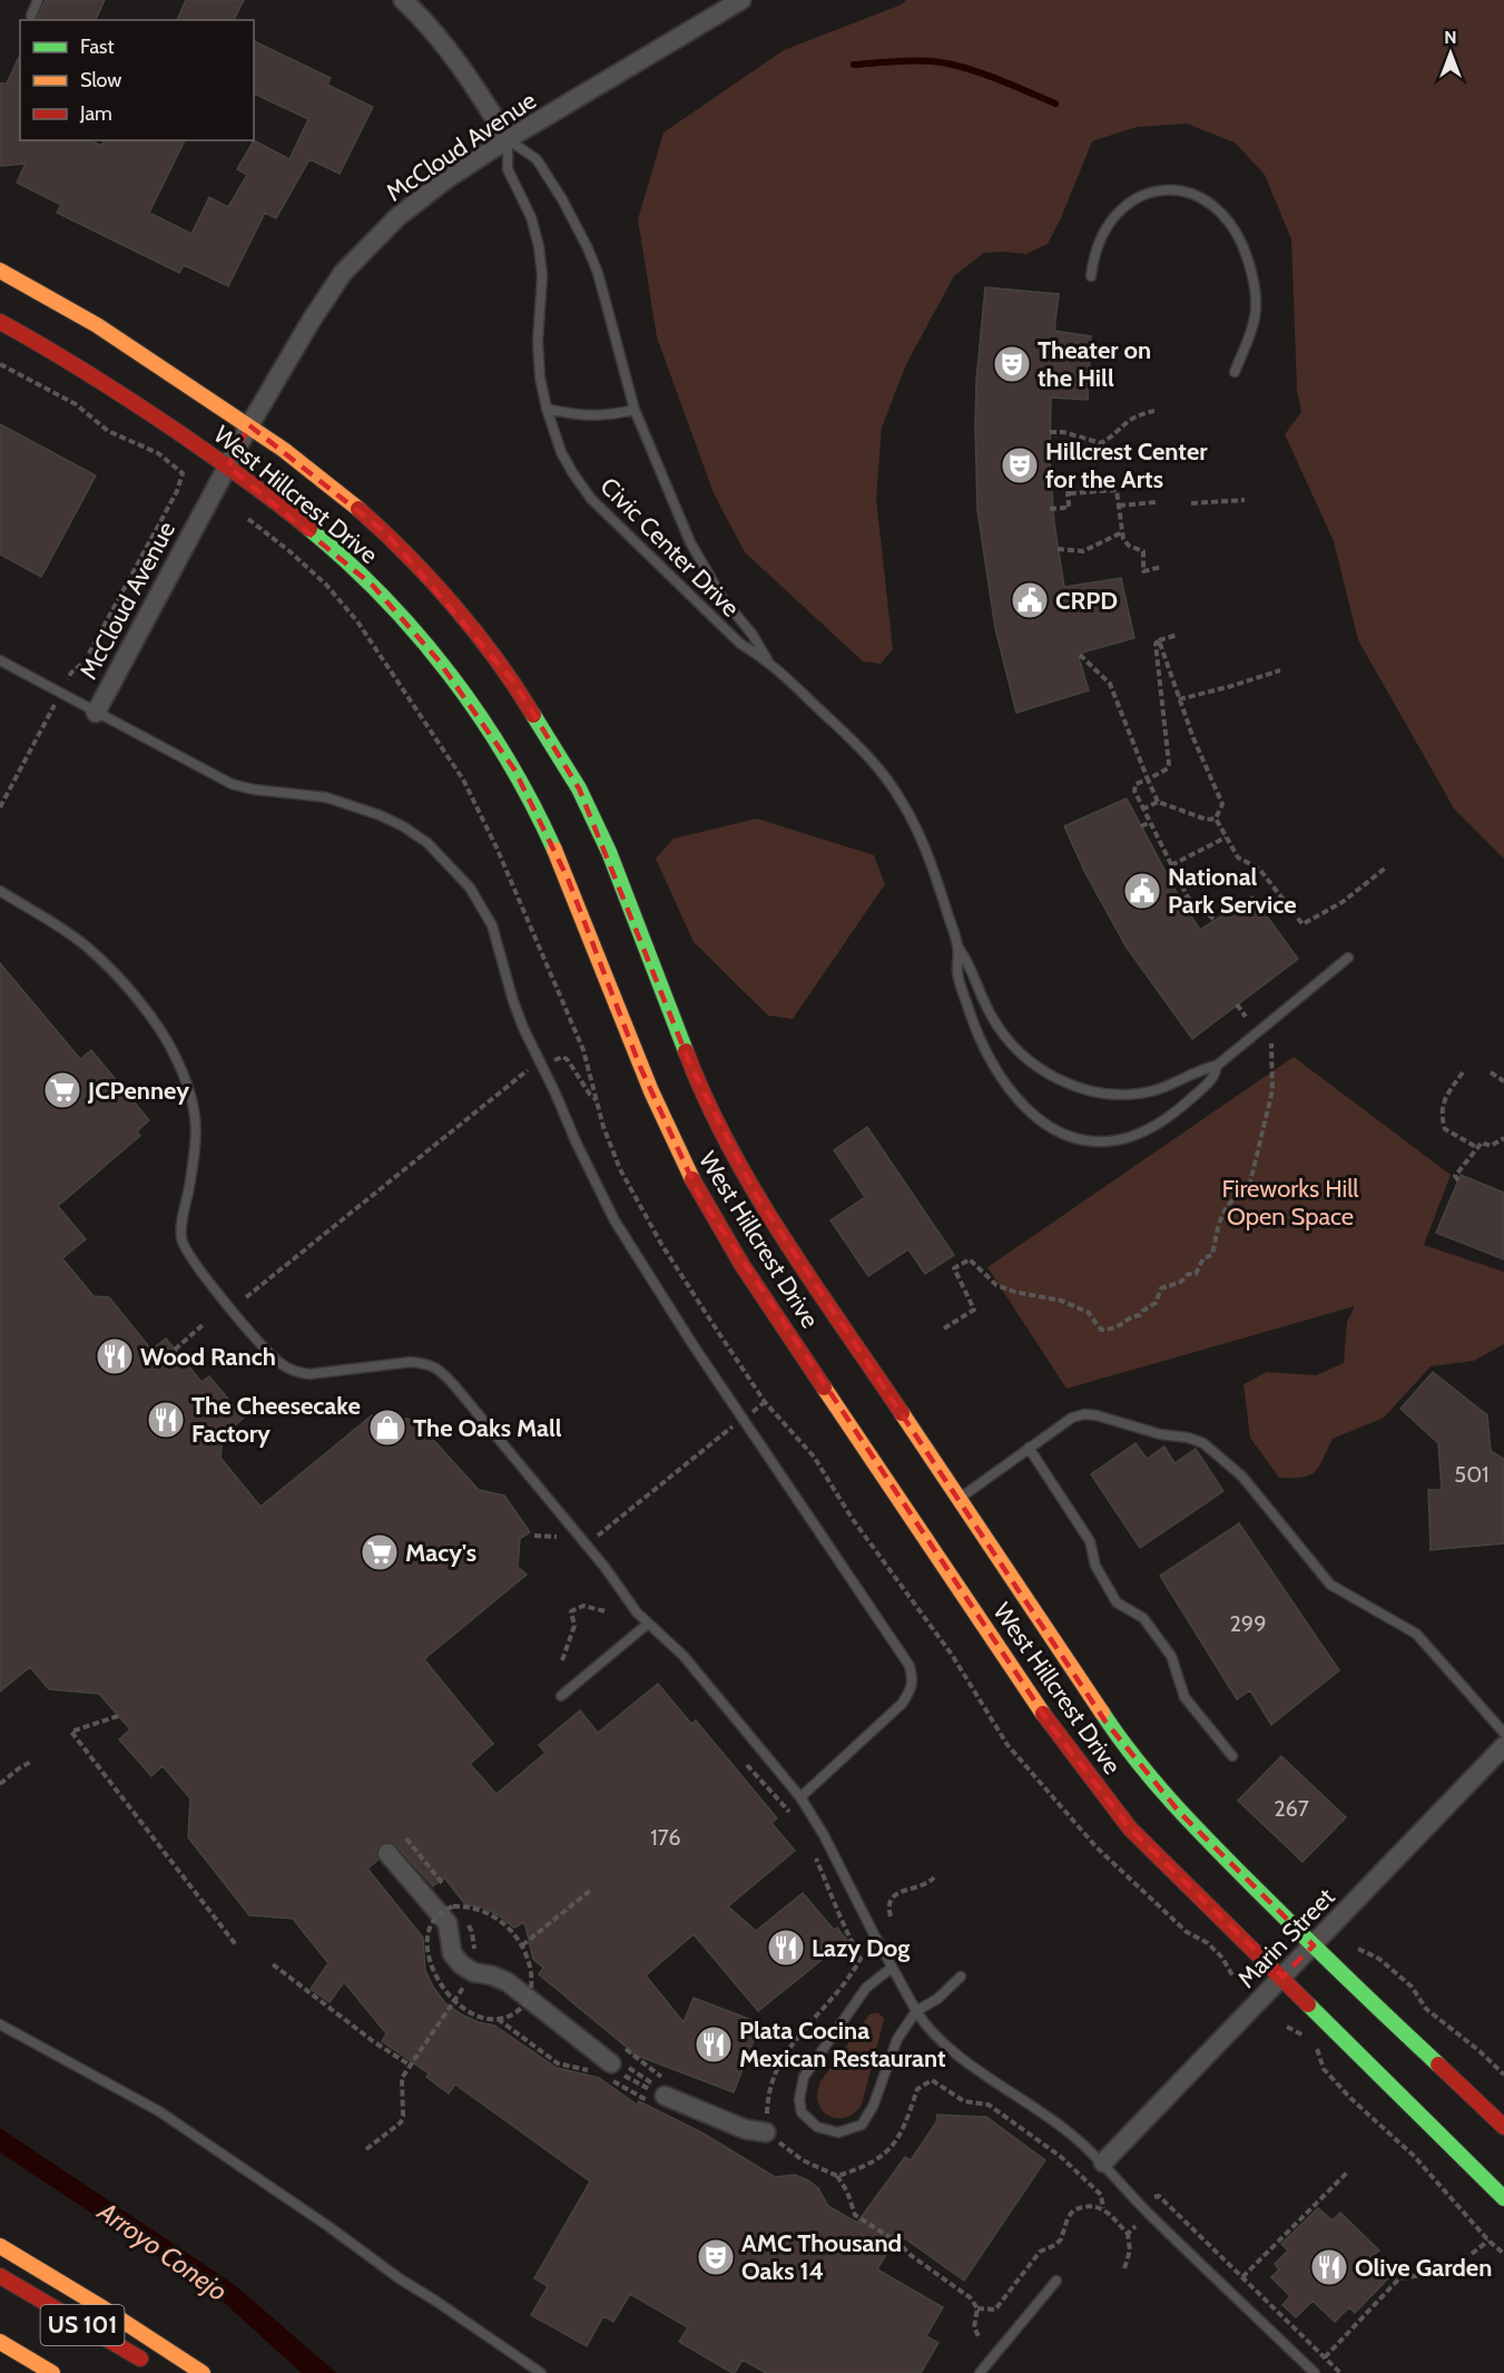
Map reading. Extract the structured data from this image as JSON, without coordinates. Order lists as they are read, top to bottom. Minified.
{"streets":{"main road":["West Hillcrest Drive","US 101"],"street":["McCloud Avenue","Marin Street"],"lane":["Civic Center Drive"]},"crossings":[["McCloud Avenue","West Hillcrest Drive"],["McCloud Avenue","Civic Center Drive"],["West Hillcrest Drive","Marin Street"]],"water":["Arroyo Conejo"],"parks":["Fireworks Hill Open Space"],"places":{"theatre":["Theater on the Hill","Hillcrest Center for the Arts","AMC Thousand Oaks 14"],"public building":["CRPD","National Park Service"],"supermarket":["JCPenney","Macy's"],"restaurant":["Wood Ranch","The Cheesecake Factory","Lazy Dog","Plata Cocina Mexican Restaurant","Olive Garden"],"shop":["The Oaks Mall"]},"house_numbers":["501","299","267","176"],"legend":["Fast","Slow","Jam"],"north":"top"}
